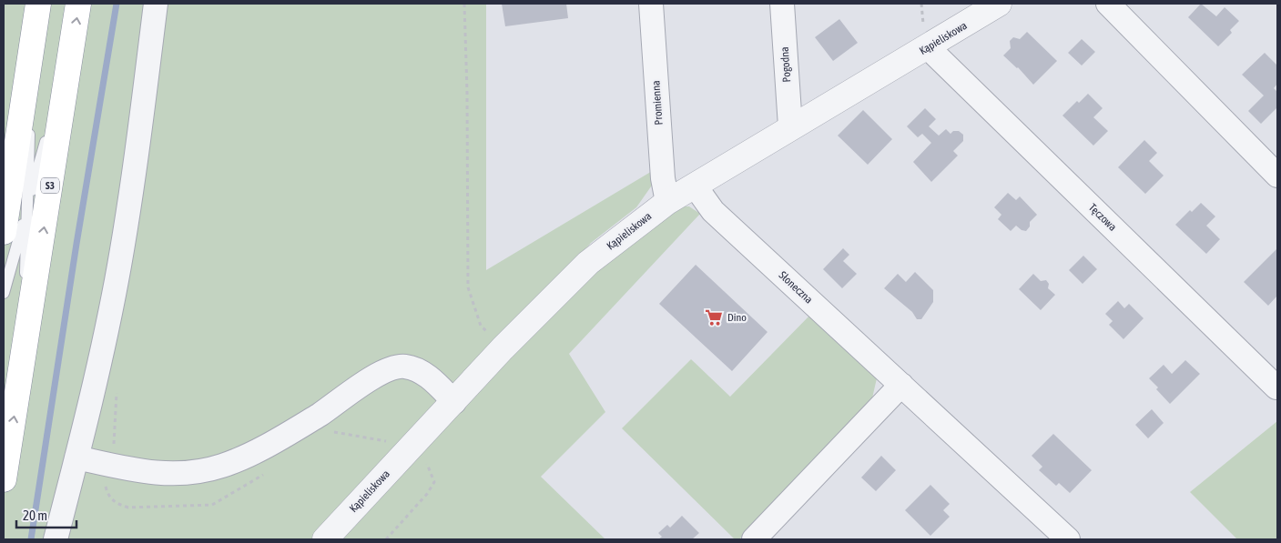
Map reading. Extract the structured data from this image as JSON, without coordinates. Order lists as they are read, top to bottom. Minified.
{"streets":{"highway":["S3"],"street":["Kąpieliskowa","Pogodna","Promienna","Tęczowa","Słoneczna"]},"crossings":[["Kąpieliskowa","Pogodna"],["Kąpieliskowa","Promienna"],["Kąpieliskowa","Tęczowa"],["Kąpieliskowa","Słoneczna"]],"places":{"supermarket":["Dino"]},"scale_bar":"20 m"}
